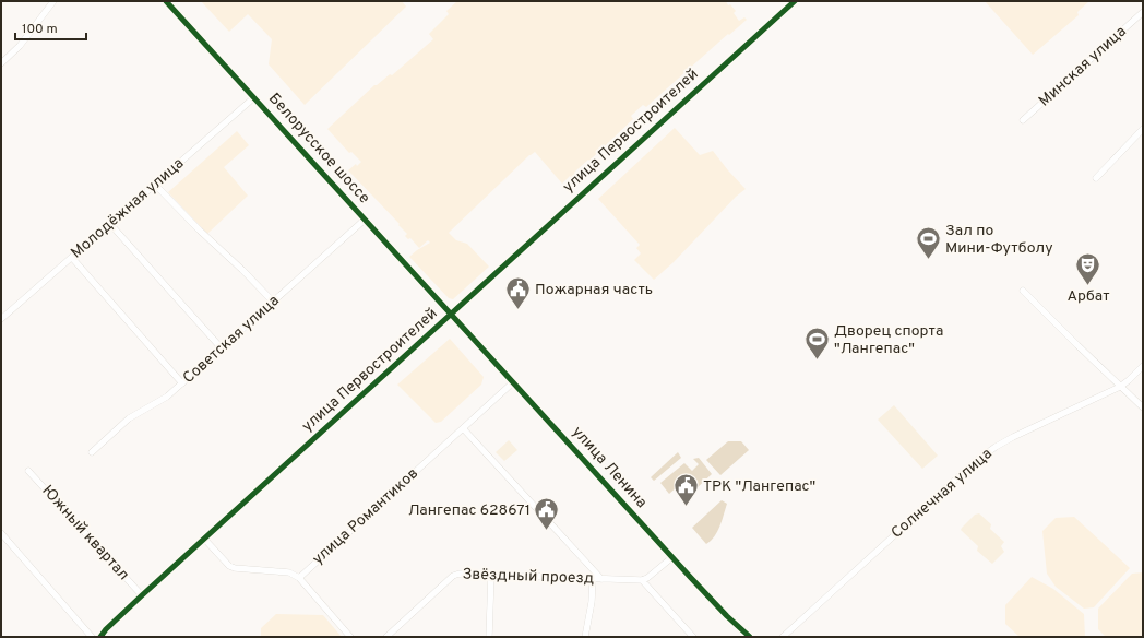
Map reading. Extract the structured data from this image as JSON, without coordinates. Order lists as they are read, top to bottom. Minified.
{"streets":{"street":["Минская улица","улица Первостроителей","Белорусское шоссе","Молодёжная улица","Советская улица","улица Ленина","Солнечная улица","улица Романтиков","Южный квартал","Звёздный проезд"]},"crossings":[["улица Первостроителей","Белорусское шоссе"],["улица Первостроителей","улица Ленина"],["улица Первостроителей","улица Романтиков"],["улица Первостроителей","Южный квартал"],["Белорусское шоссе","Молодёжная улица"],["Белорусское шоссе","Советская улица"],["Белорусское шоссе","улица Ленина"],["улица Ленина","улица Романтиков"]],"places":{"sports":["Зал по Мини-Футболу","Дворец спорта \"Лангепас\""],"theatre":["Арбат"],"public building":["Пожарная часть","ТРК \"Лангепас\"","Лангепас 628671"]},"scale_bar":"100 m"}
